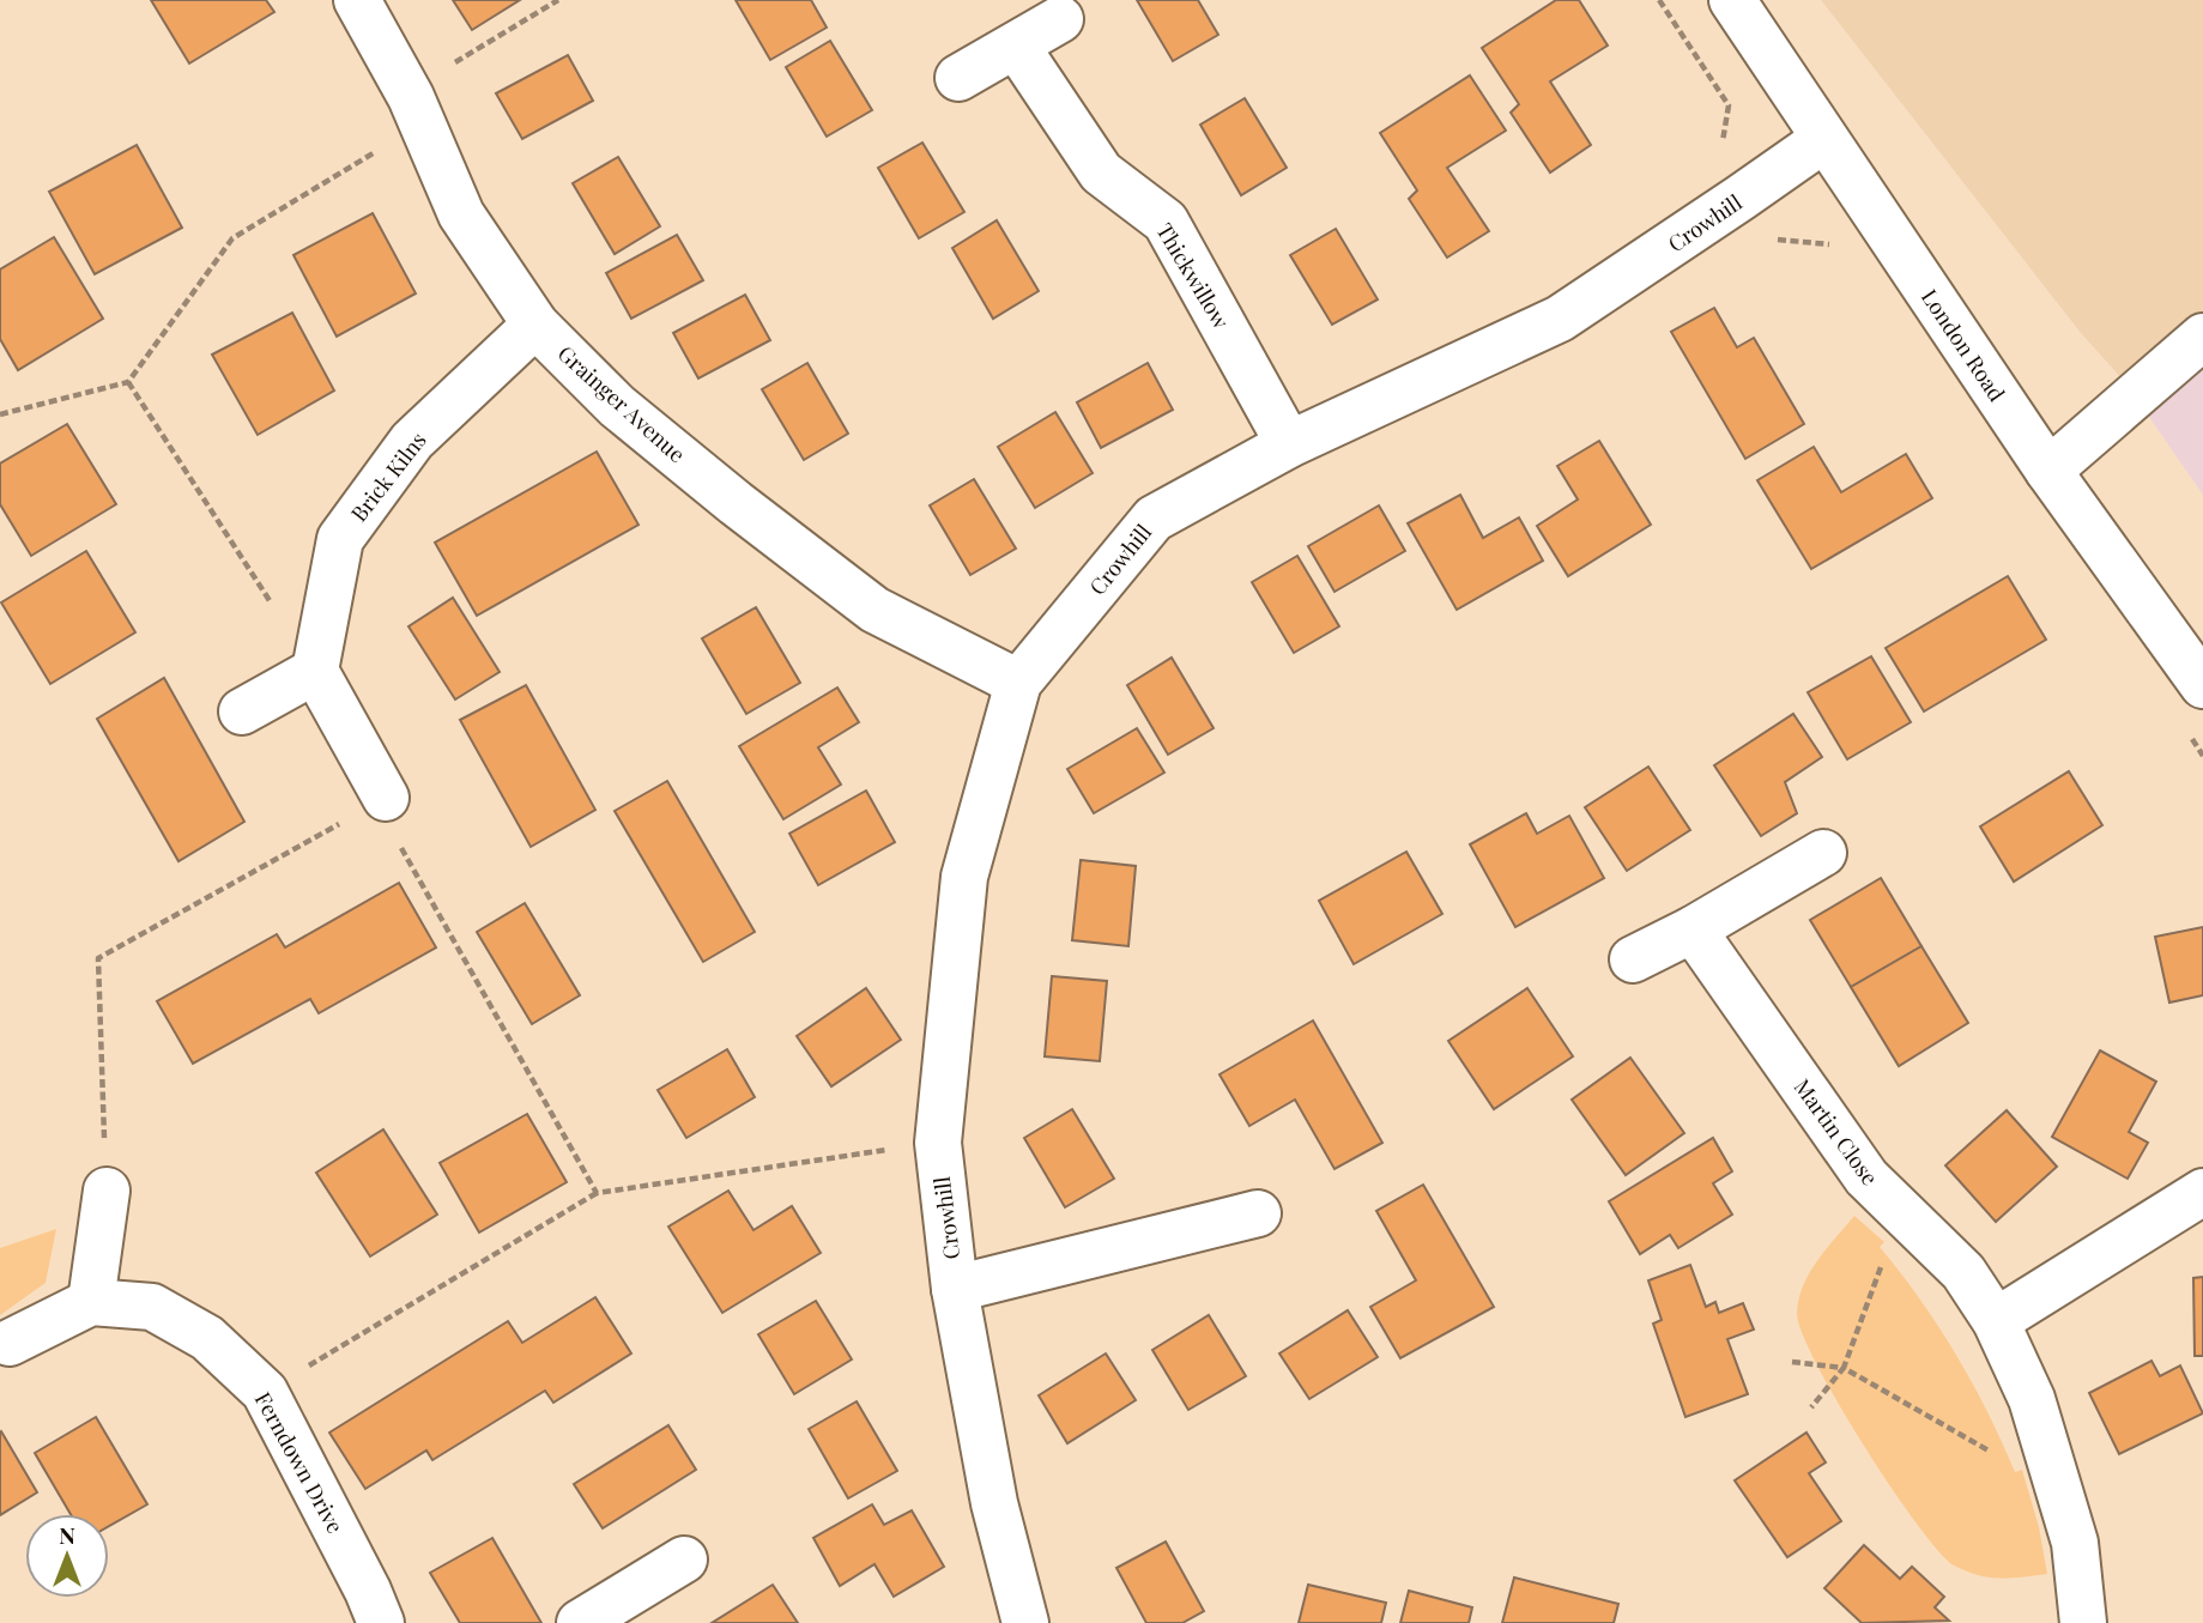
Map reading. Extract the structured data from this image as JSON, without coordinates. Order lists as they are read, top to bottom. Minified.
{"streets":{"street":["Crowhill","Thickwillow","London Road","Grainger Avenue","Brick Kilns","Martin Close","Ferndown Drive"]},"crossings":[["Crowhill","Thickwillow"],["Crowhill","London Road"],["Crowhill","Grainger Avenue"],["Grainger Avenue","Brick Kilns"]],"north":"top"}
